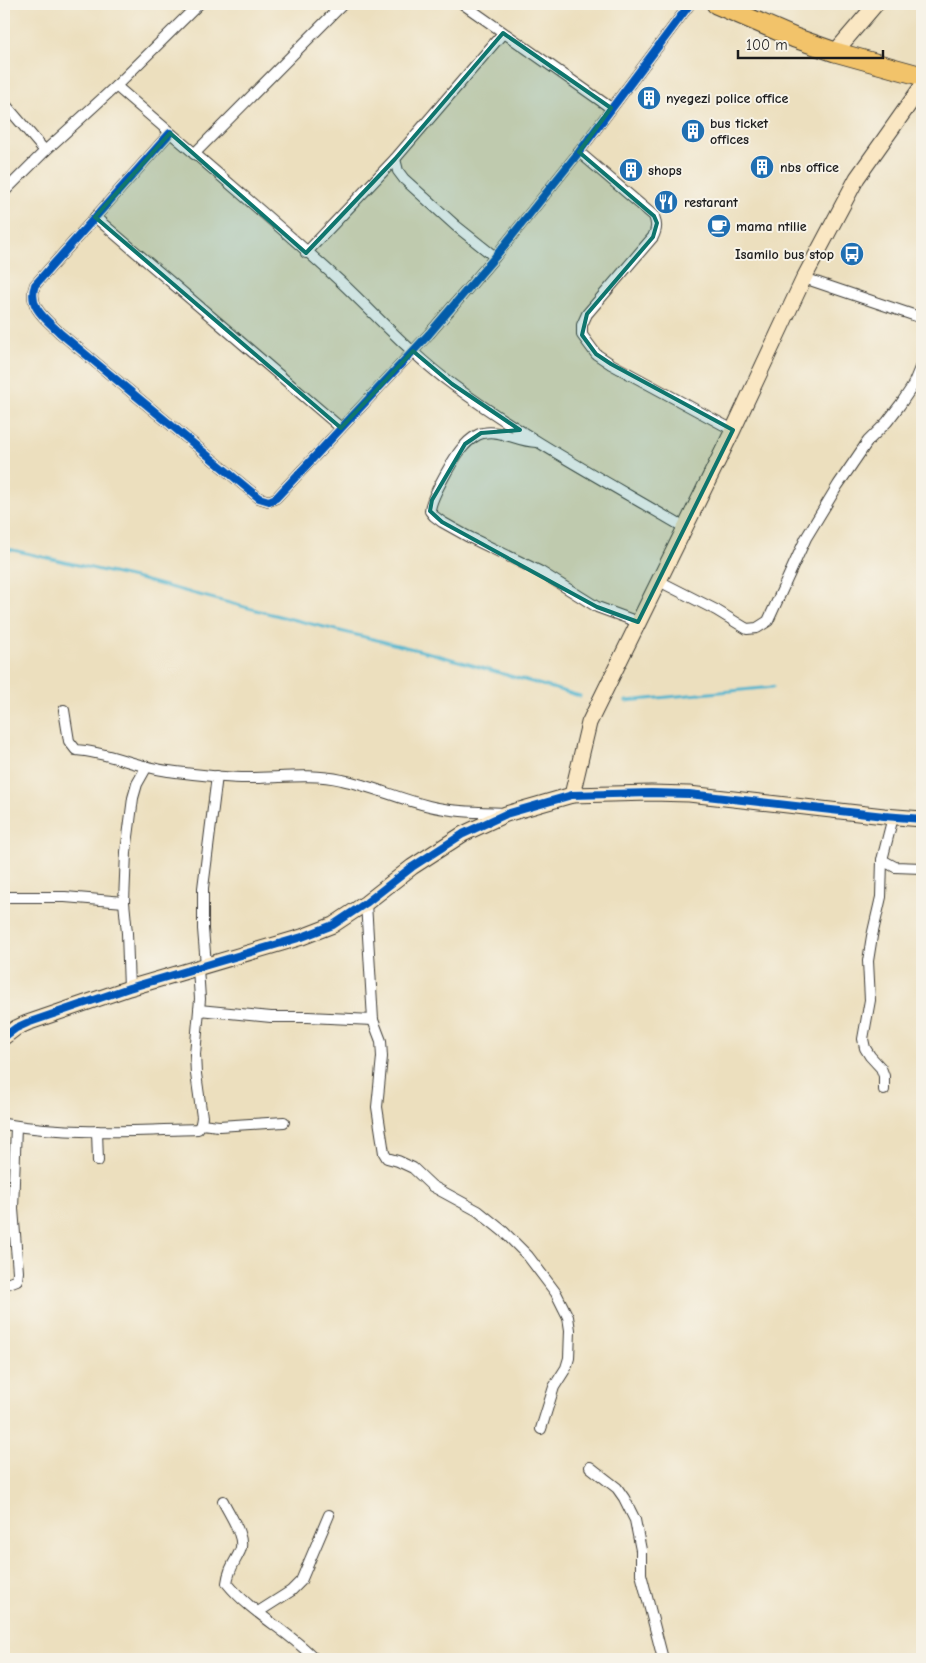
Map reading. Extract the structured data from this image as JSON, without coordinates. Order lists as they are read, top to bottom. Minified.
{"places":{"building":["nyegezi police office","bus ticket offices","nbs office","shops"],"restaurant":["restarant"],"cafe":["mama ntilie"],"bus stop":["Isamilo bus stop"]},"scale_bar":"100 m"}
